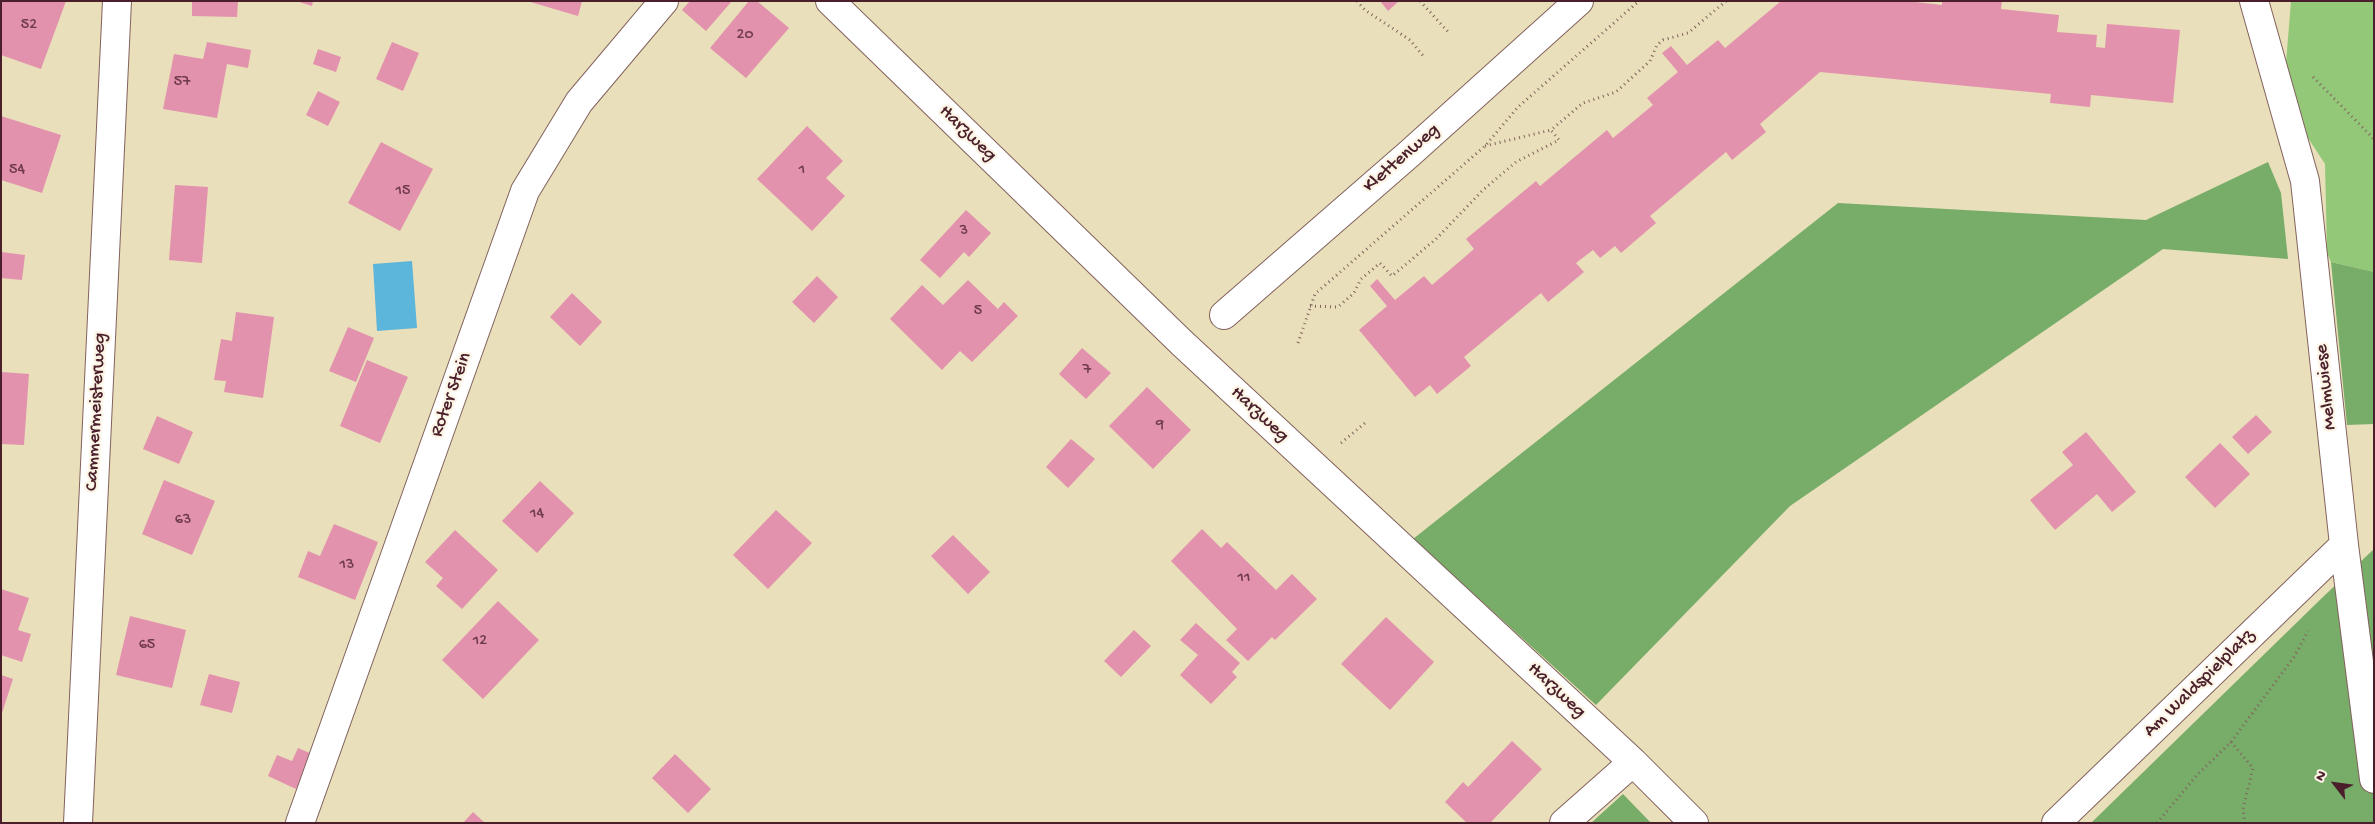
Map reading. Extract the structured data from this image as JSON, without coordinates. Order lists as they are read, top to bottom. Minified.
{"streets":{"street":["Harzweg","Klettenweg","Melmwiese","Roter Stein","Cammermeisterweg","Am Waldspielplatz"]},"crossings":[["Melmwiese","Am Waldspielplatz"]],"house_numbers":["52","20","57","54","1","15","3","5","7","9","14","63","13","11","12","65"],"north":"top left"}
